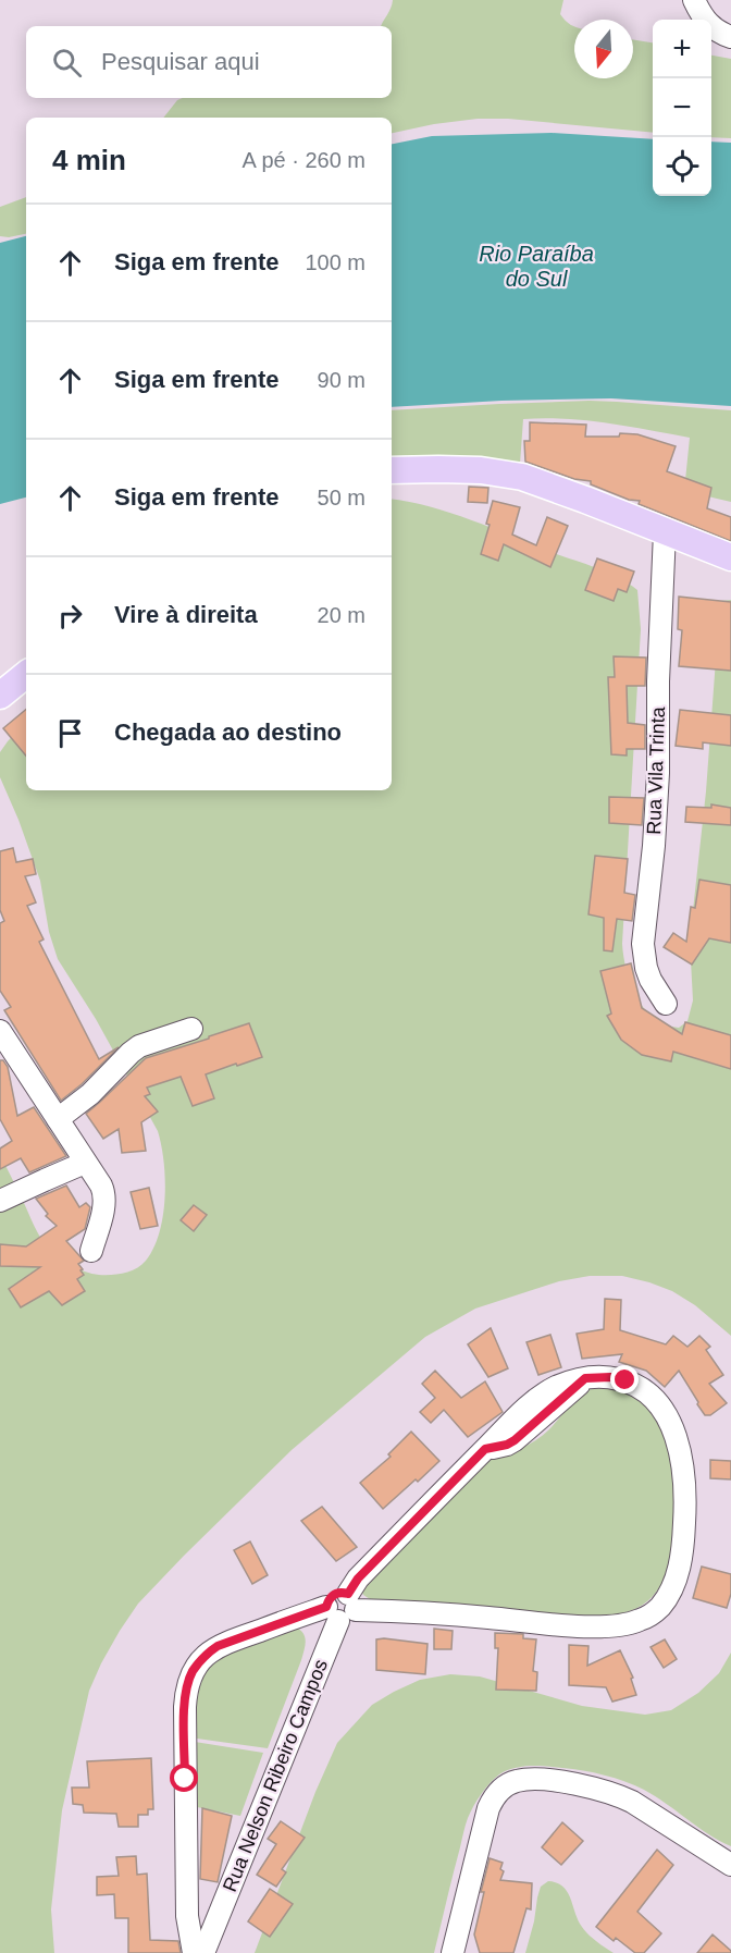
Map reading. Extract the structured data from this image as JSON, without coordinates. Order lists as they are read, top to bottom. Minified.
{"streets":{"street":["Rua Vila Trinta","Rua Nelson Ribeiro Campos"]},"water":["Rio Paraíba do Sul"],"north":"bottom","page":{"map_buttons":["+","−"],"search":"Pesquisar aqui","heading":["4 min","A pé · 260 m"],"list":[["Siga em frente","100 m"],["Siga em frente","90 m"],["Siga em frente","50 m"],["Vire à direita","20 m"],"Chegada ao destino"]}}
